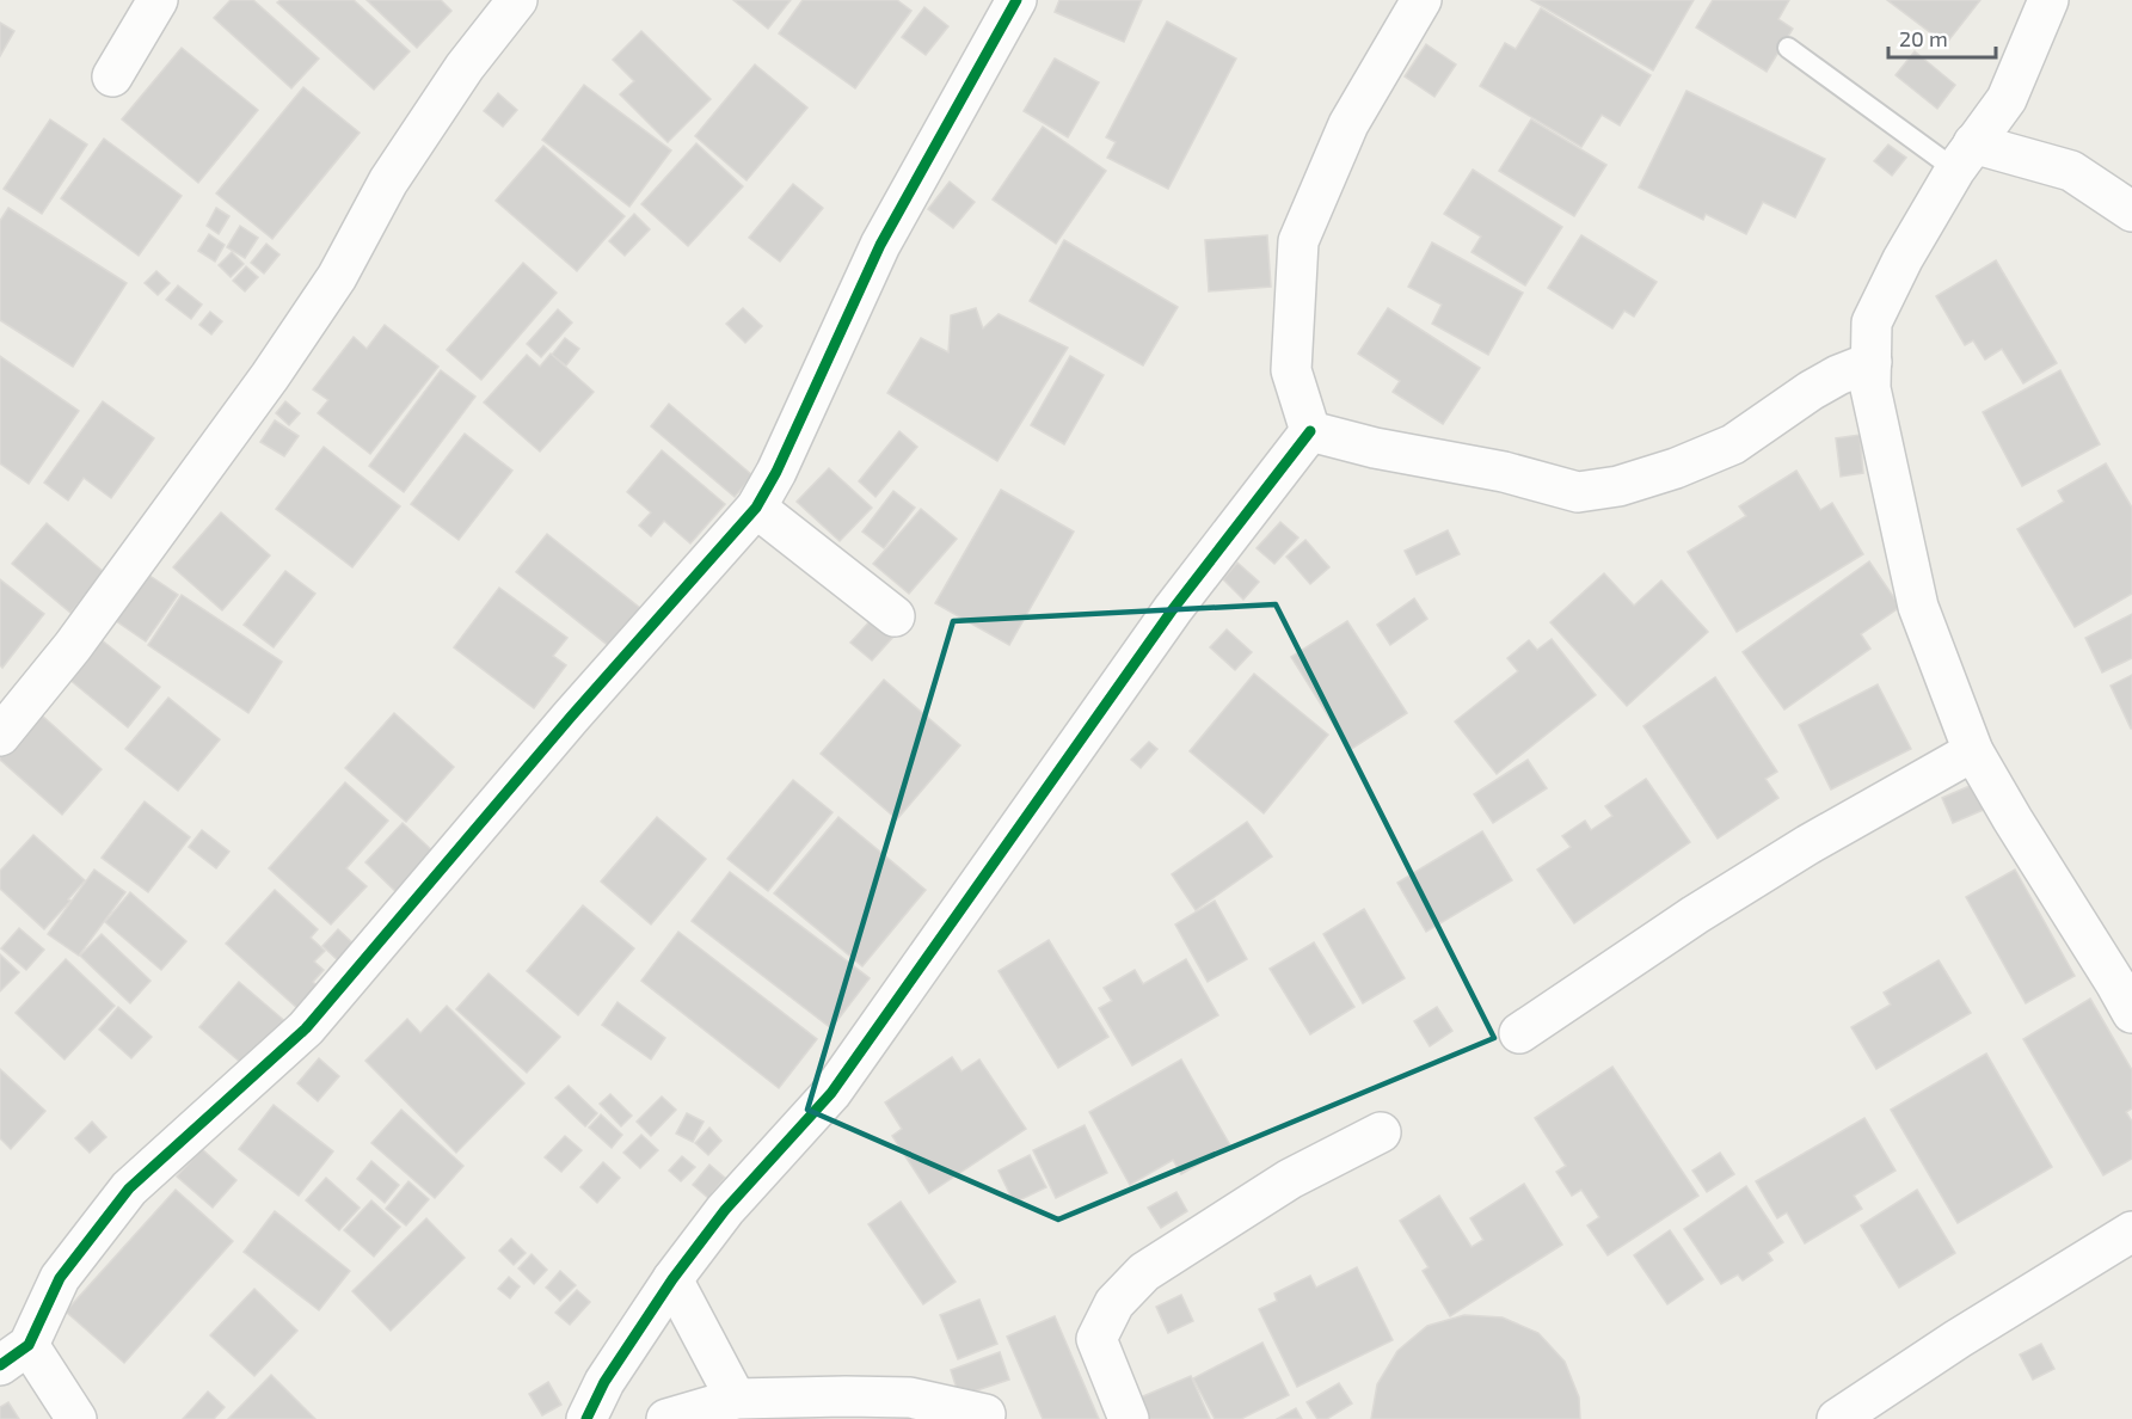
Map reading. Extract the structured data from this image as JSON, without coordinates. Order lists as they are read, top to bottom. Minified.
{"scale_bar":"20 m"}
